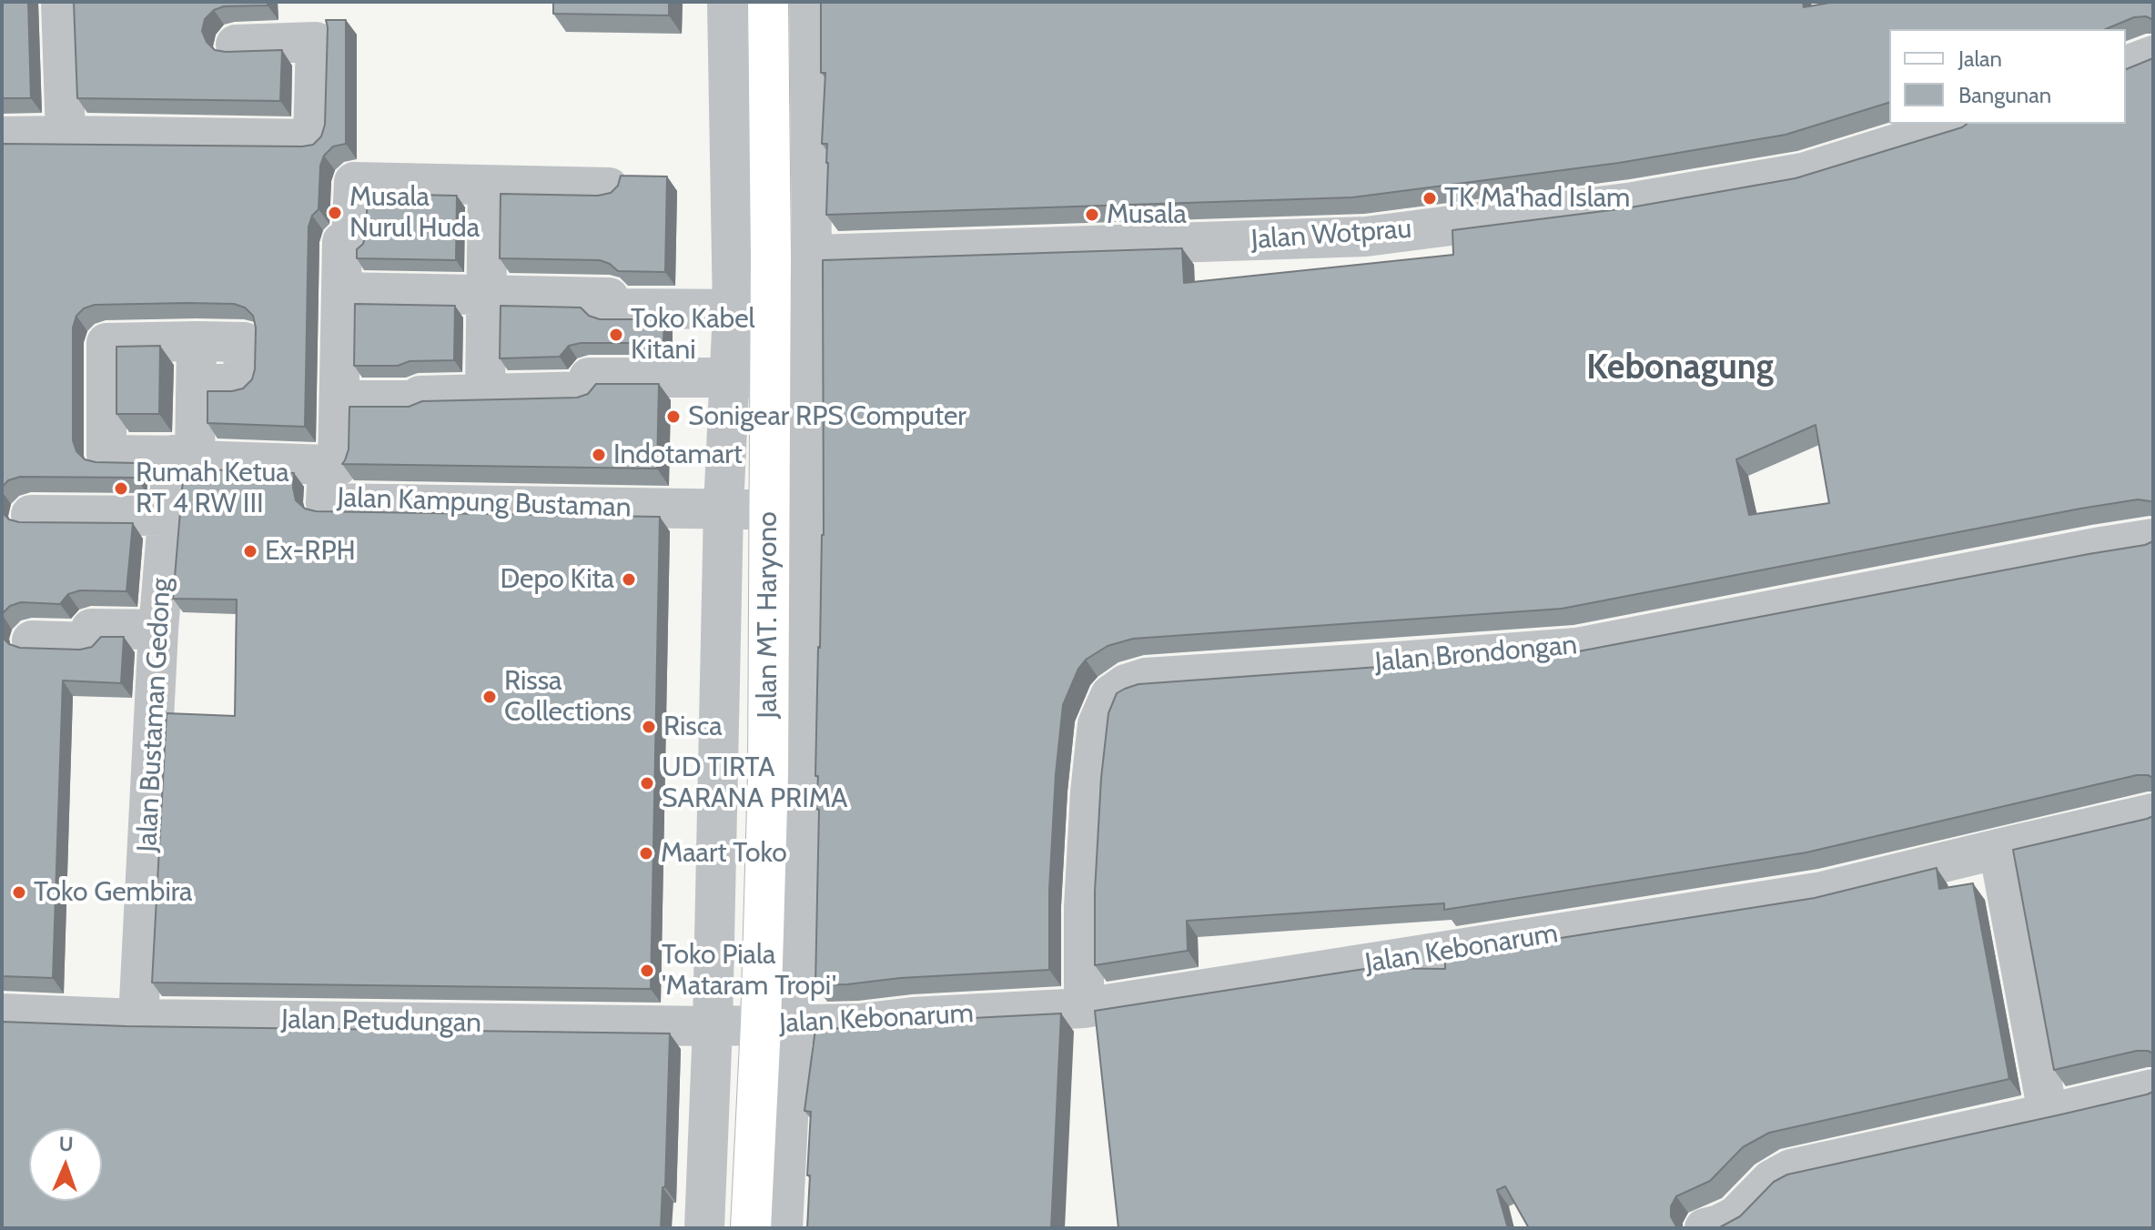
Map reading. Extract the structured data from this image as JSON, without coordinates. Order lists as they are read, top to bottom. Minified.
{"streets":{"main road":["Jalan MT. Haryono"],"street":["Jalan Wotprau","Jalan Kampung Bustaman","Jalan Brondongan","Jalan Bustaman Gedong","Jalan Kebonarum","Jalan Petudungan"]},"crossings":[["Jalan Wotprau","Jalan MT. Haryono"],["Jalan Kampung Bustaman","Jalan MT. Haryono"],["Jalan Kampung Bustaman","Jalan Bustaman Gedong"],["Jalan MT. Haryono","Jalan Kebonarum"],["Jalan MT. Haryono","Jalan Petudungan"],["Jalan Brondongan","Jalan Kebonarum"],["Jalan Bustaman Gedong","Jalan Petudungan"],["Jalan Kebonarum","Jalan Petudungan"]],"districts":["Kebonagung"],"places":["TK Ma'had Islam","Musala Nurul Huda","Musala","Toko Kabel Kitani","Sonigear RPS Computer","Indotamart","Rumah Ketua RT 4 RW III","Ex-RPH","Depo Kita","Rissa Collections","Risca","UD TIRTA SARANA PRIMA","Maart Toko","Toko Gembira","Toko Piala 'Mataram Tropi'"],"legend":["Jalan","Bangunan"],"north":"top"}
